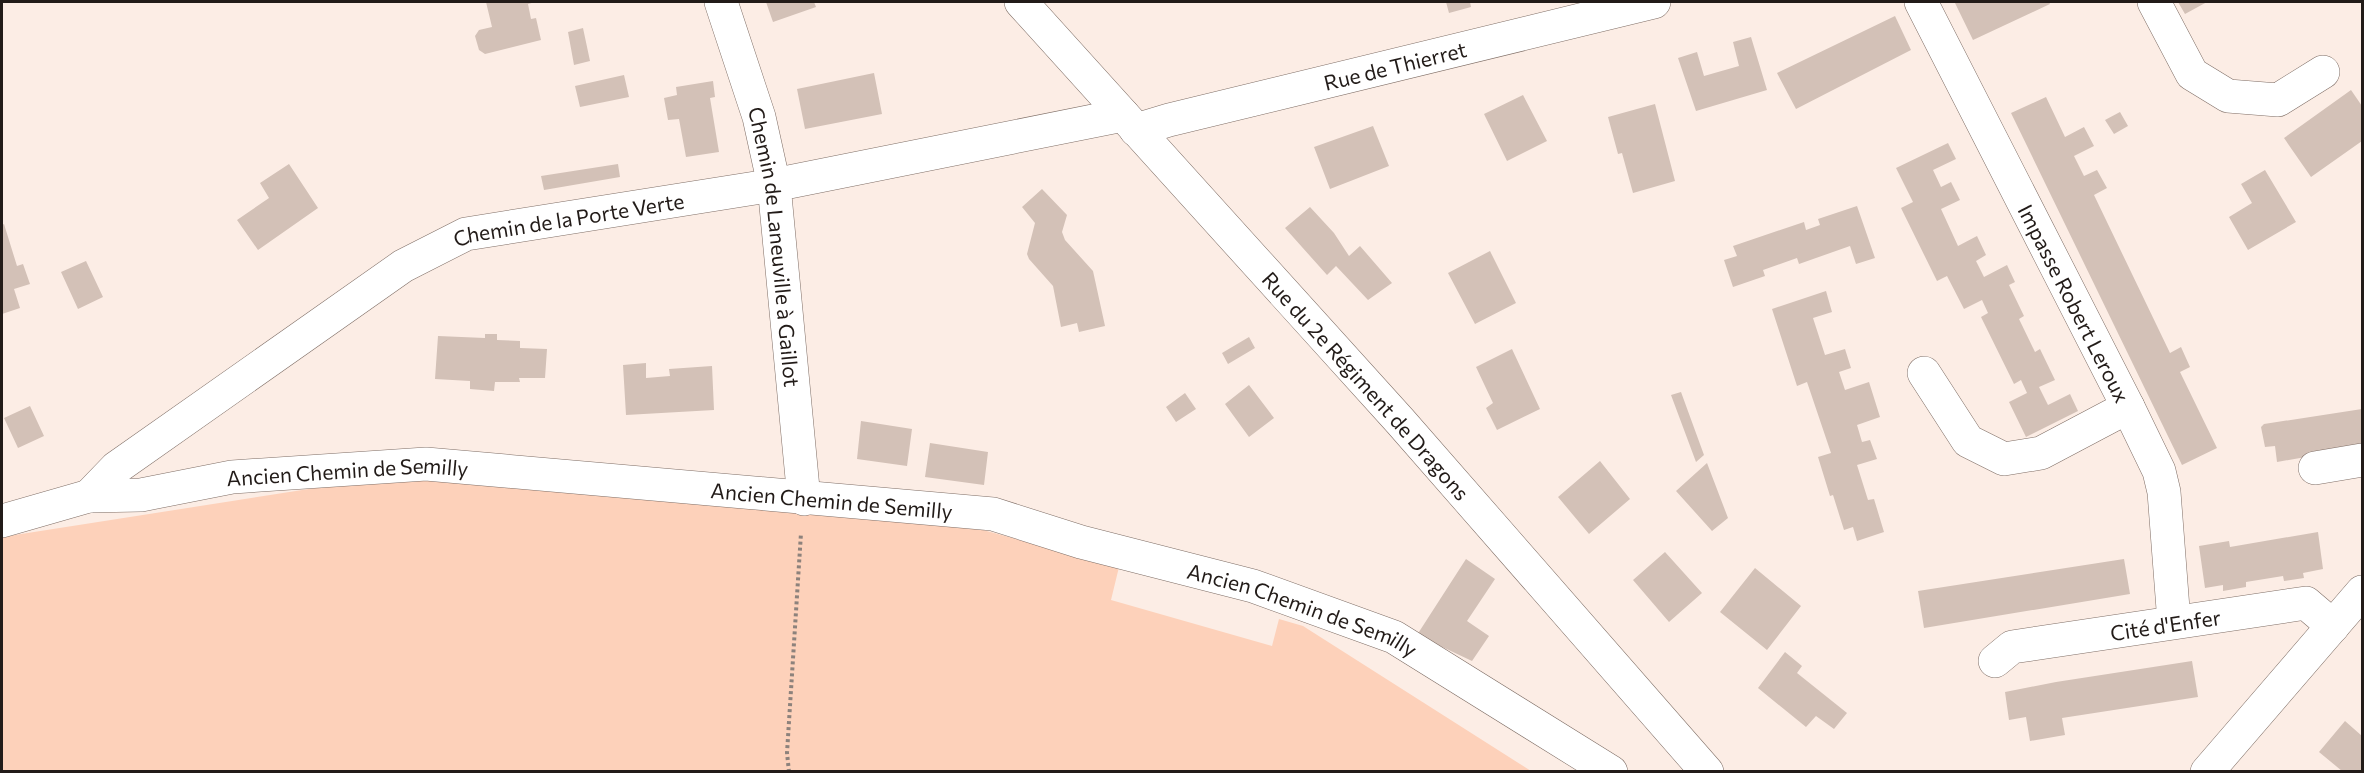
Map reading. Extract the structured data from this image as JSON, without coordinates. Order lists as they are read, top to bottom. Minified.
{"streets":{"street":["Rue de Thierret","Chemin de la Porte Verte","Chemin de Laneuville à Gaillot","Impasse Robert Leroux","Rue du 2e Régiment de Dragons","Ancien Chemin de Semilly","Cité d'Enfer"]},"crossings":[["Rue de Thierret","Chemin de la Porte Verte"],["Rue de Thierret","Rue du 2e Régiment de Dragons"],["Chemin de la Porte Verte","Chemin de Laneuville à Gaillot"],["Chemin de la Porte Verte","Rue du 2e Régiment de Dragons"],["Chemin de la Porte Verte","Ancien Chemin de Semilly"],["Chemin de Laneuville à Gaillot","Ancien Chemin de Semilly"]]}
